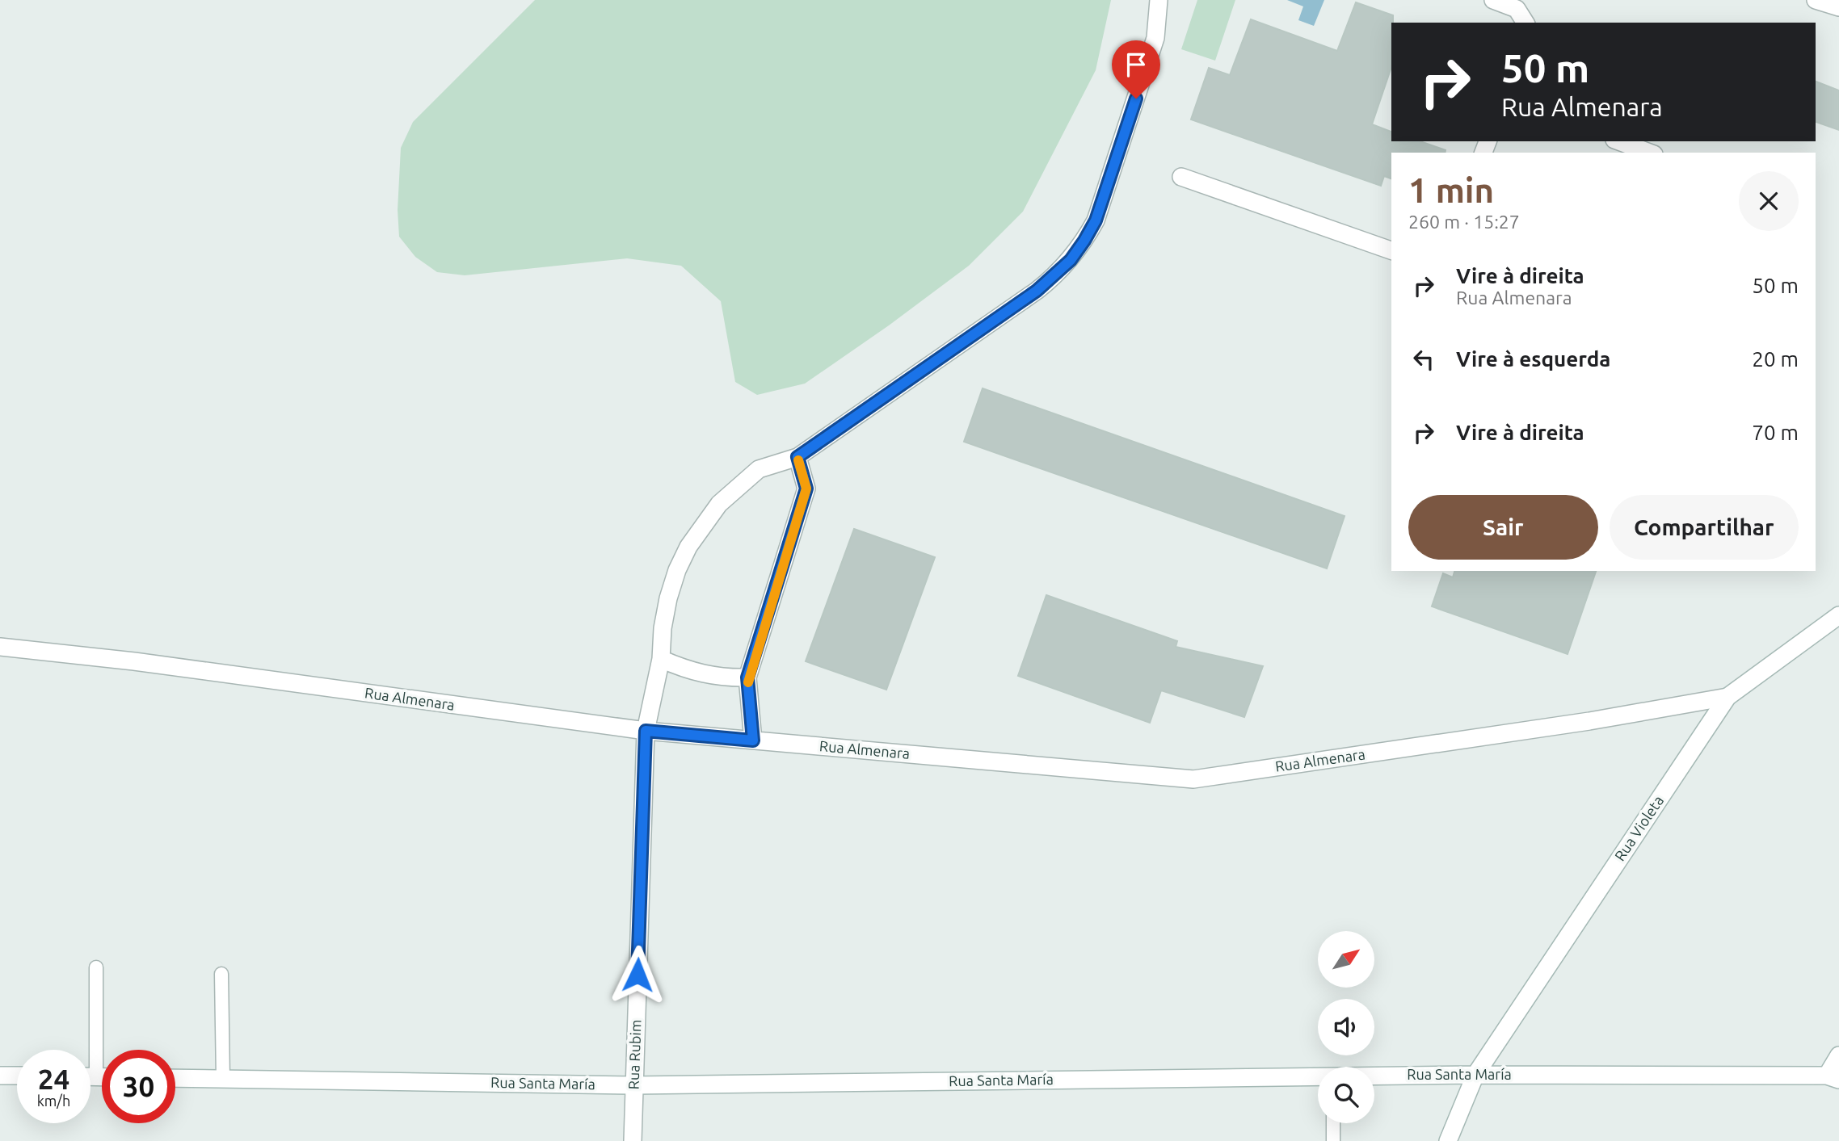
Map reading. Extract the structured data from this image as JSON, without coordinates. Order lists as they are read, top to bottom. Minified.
{"streets":{"street":["Rua Almenara","Rua Violeta","Rua Rubim","Rua Santa María"]},"crossings":[["Rua Almenara","Rua Violeta"],["Rua Almenara","Rua Rubim"],["Rua Violeta","Rua Santa María"],["Rua Rubim","Rua Santa María"]],"north":"top right","page":{"turn":["50 m","Rua Almenara"],"heading":["1 min","260 m · 15:27"],"list":[{"name":"Vire à direita","note":"Rua Almenara","value":"50 m"},{"name":"Vire à esquerda","value":"20 m"},{"name":"Vire à direita","value":"70 m"}],"buttons":["Sair","Compartilhar"],"speed":"24 km/h","limit":"30"}}
